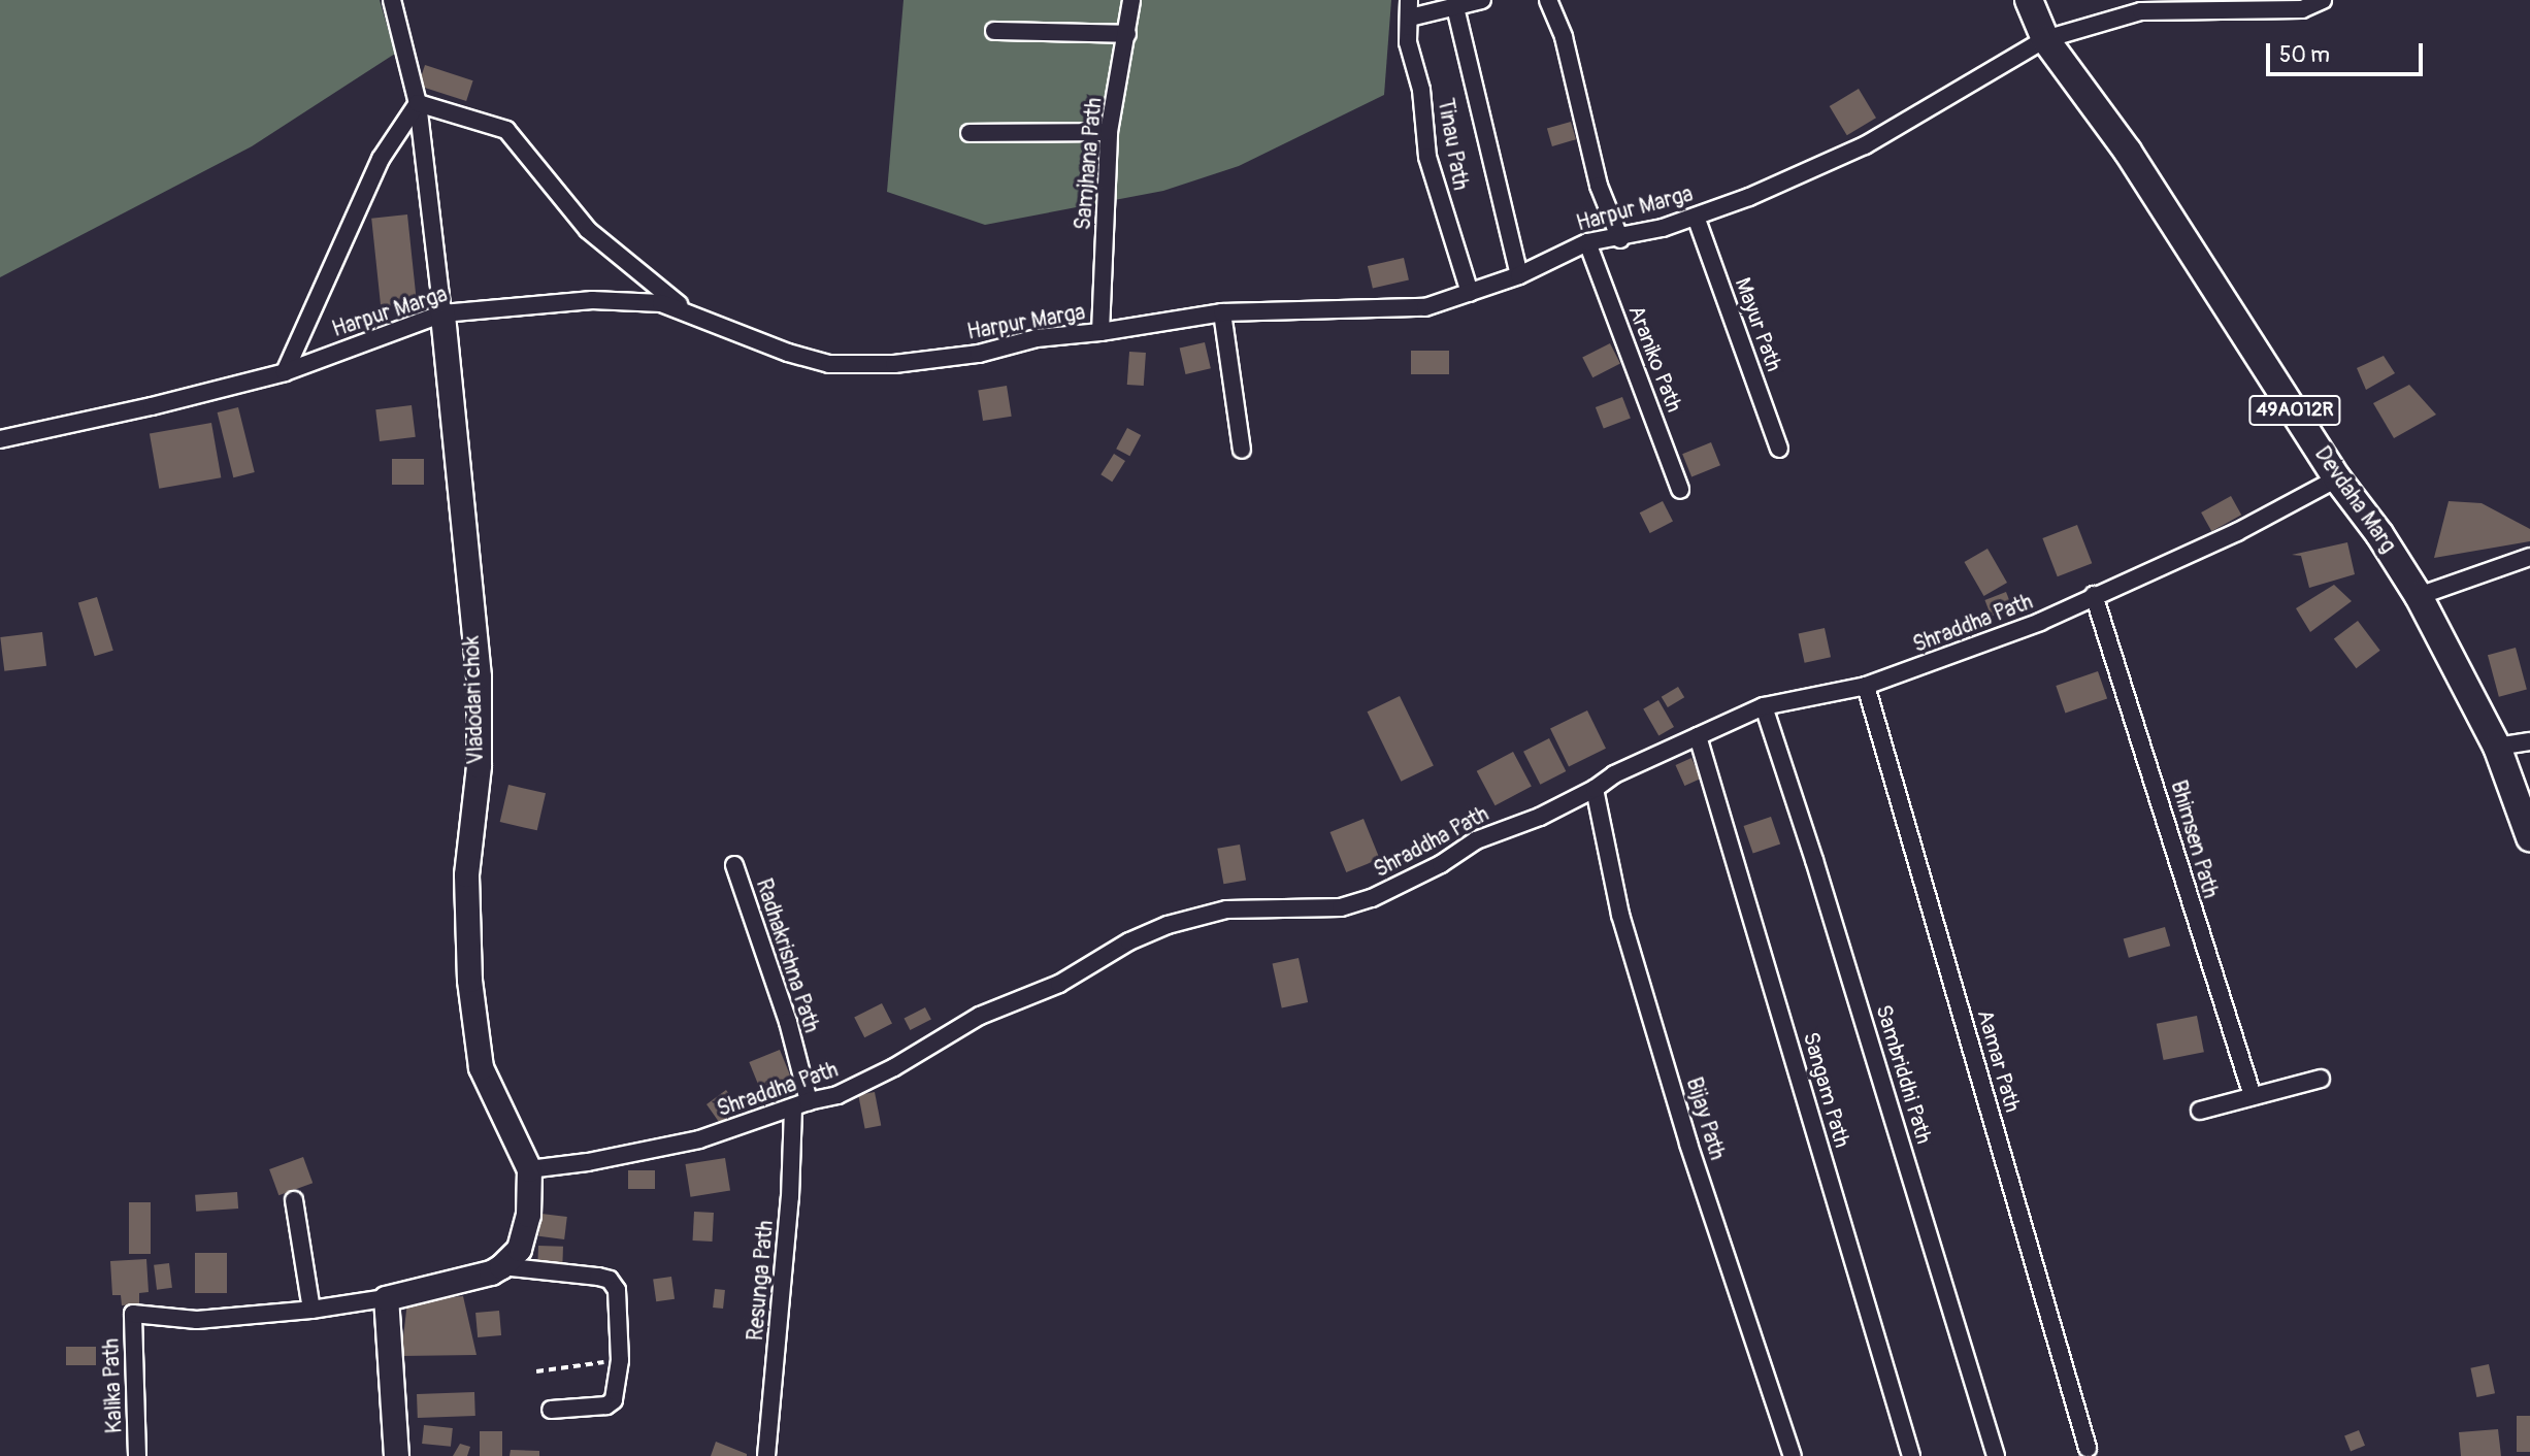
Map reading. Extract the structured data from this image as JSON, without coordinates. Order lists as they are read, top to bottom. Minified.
{"streets":{"main road":["49A012R","Devdaha Marg"],"street":["Tinau Path","Samjhana Path","Harpur Marga","Mayur Path","Araniko Path","Shraddha Path","Vladodari chok","Bhimsen Path","Radhakrishna Path","Aamar Path","Sambriddhi Path","Sangam Path","Bijay Path","Resunga Path","Kalika Path"]},"crossings":[["Tinau Path","Harpur Marga"],["Samjhana Path","Harpur Marga"],["Harpur Marga","Mayur Path"],["Harpur Marga","Araniko Path"],["Harpur Marga","Devdaha Marg"],["Harpur Marga","Vladodari chok"],["Devdaha Marg","Shraddha Path"],["Shraddha Path","Vladodari chok"],["Shraddha Path","Bhimsen Path"],["Shraddha Path","Radhakrishna Path"],["Shraddha Path","Aamar Path"],["Shraddha Path","Sambriddhi Path"],["Shraddha Path","Sangam Path"],["Shraddha Path","Bijay Path"],["Shraddha Path","Resunga Path"]],"scale_bar":"50 m"}
